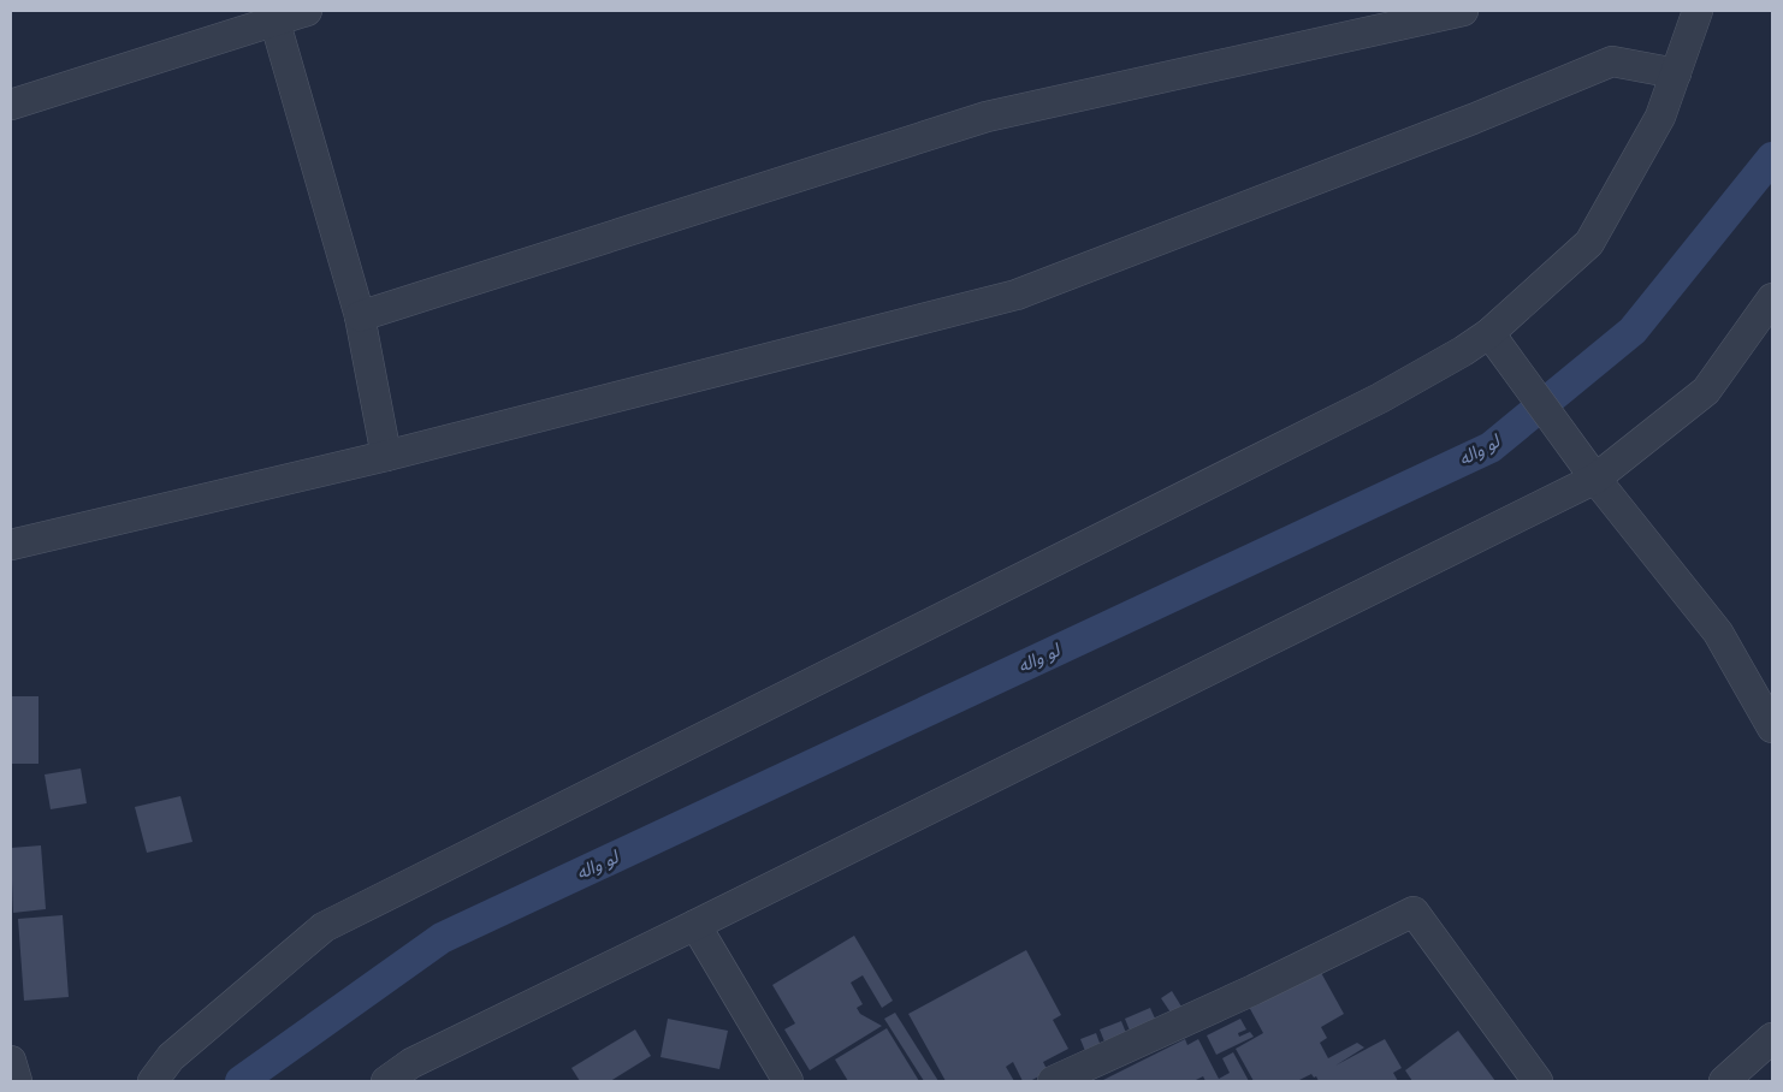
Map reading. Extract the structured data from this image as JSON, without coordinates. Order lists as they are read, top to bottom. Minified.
{"water":["لو واله"]}
